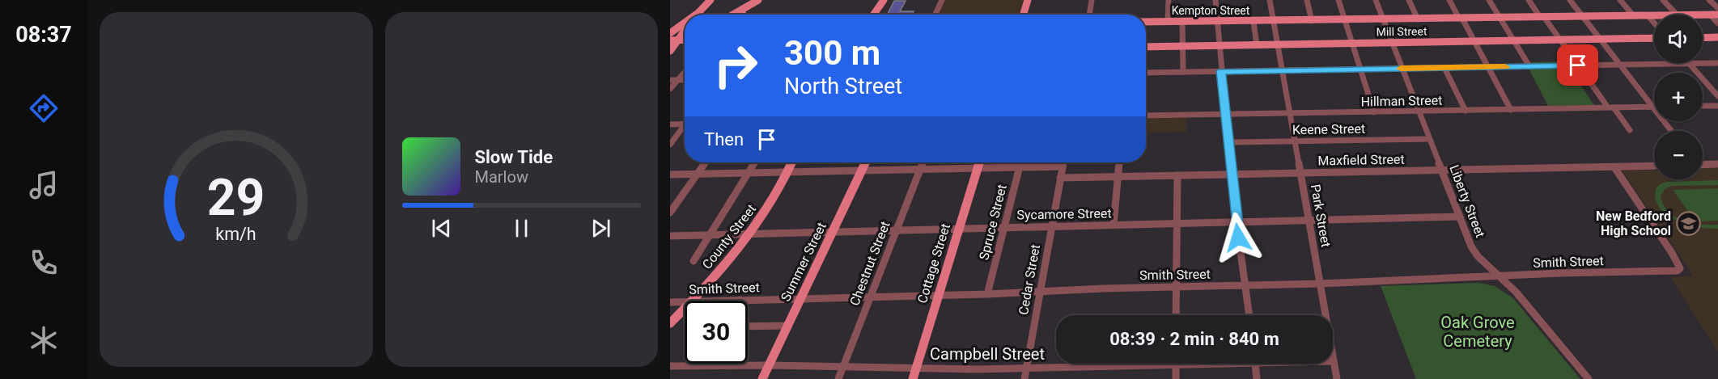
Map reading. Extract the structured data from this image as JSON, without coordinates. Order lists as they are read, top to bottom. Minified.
{"streets":{"main road":["Kempton Street","Mill Street","County Street","Summer Street","Cottage Street"],"street":["Hillman Street","Keene Street","Maxfield Street","Liberty Street","Sycamore Street","Park Street","Spruce Street","Smith Street","Chestnut Street","Cedar Street","Campbell Street"]},"crossings":[["Kempton Street","Liberty Street"],["Kempton Street","Park Street"],["Mill Street","Liberty Street"],["Mill Street","Park Street"],["Hillman Street","Liberty Street"],["Hillman Street","Park Street"],["Keene Street","Liberty Street"],["Keene Street","Park Street"],["Maxfield Street","Liberty Street"],["Maxfield Street","Park Street"],["Maxfield Street","Smith Street"],["Maxfield Street","Cedar Street"],["Liberty Street","Sycamore Street"],["Liberty Street","Smith Street"],["Sycamore Street","Park Street"],["Sycamore Street","Spruce Street"],["Sycamore Street","County Street"],["Sycamore Street","Summer Street"],["Sycamore Street","Chestnut Street"],["Sycamore Street","Cottage Street"],["Sycamore Street","Cedar Street"],["Park Street","Smith Street"],["Spruce Street","Smith Street"],["Summer Street","Smith Street"],["Summer Street","Campbell Street"],["Smith Street","Chestnut Street"],["Smith Street","Cottage Street"],["Smith Street","Cedar Street"],["Chestnut Street","Campbell Street"],["Cottage Street","Campbell Street"],["Cedar Street","Campbell Street"]],"parks":["Oak Grove Cemetery"],"places":{"school or university":["New Bedford High School"]},"page":{"tabs":"08:37","map_buttons":["+","−"],"turn":["300 m","North Street"],"then":"Then","song":["Slow Tide","Marlow"],"limit":"30","trip":"08:39 · 2 min · 840 m","gauge":["29","km/h"]}}
